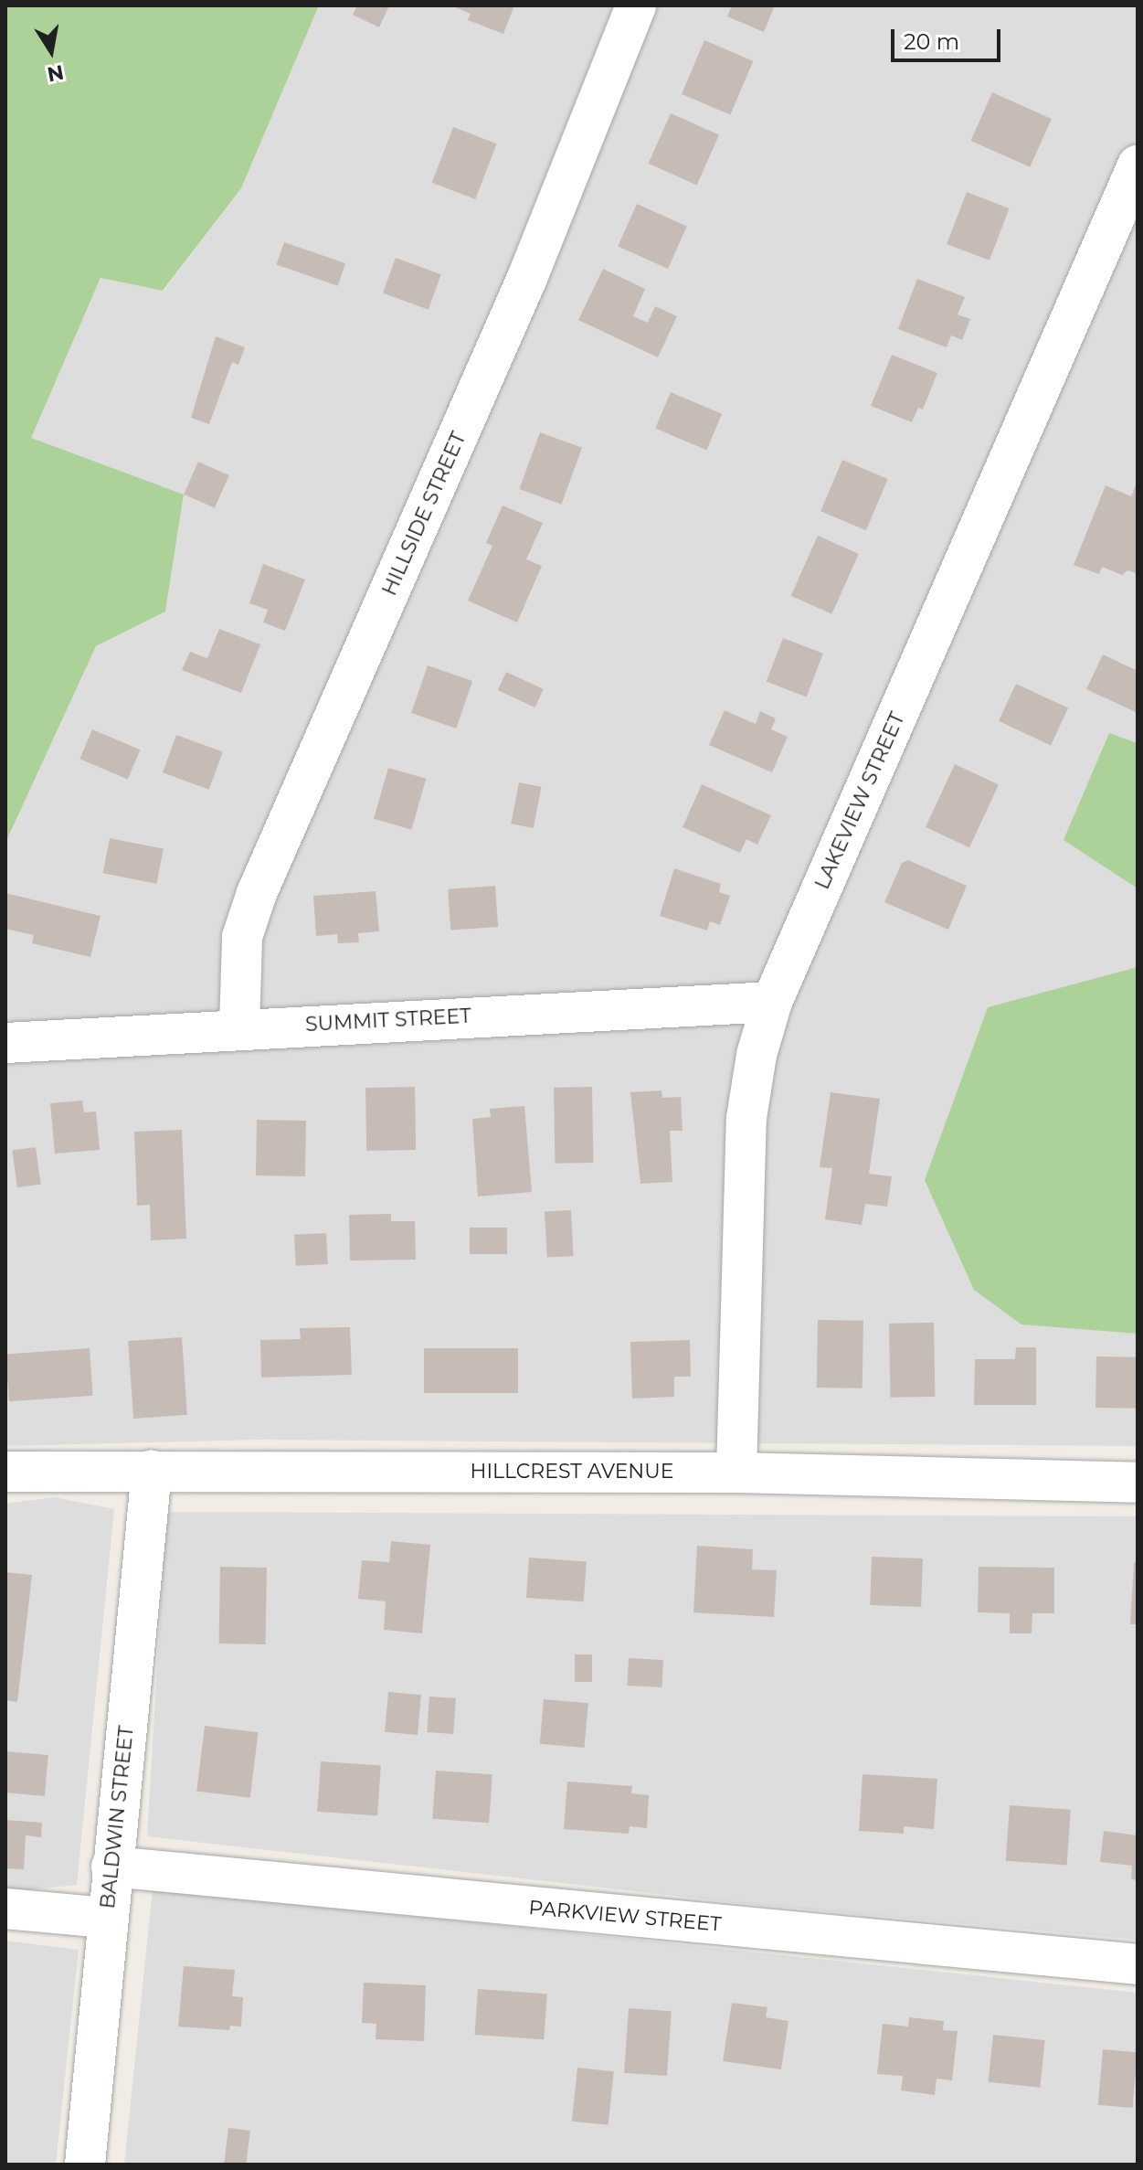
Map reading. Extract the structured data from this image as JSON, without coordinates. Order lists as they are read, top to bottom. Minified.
{"streets":{"street":["HILLSIDE STREET","LAKEVIEW STREET","SUMMIT STREET","HILLCREST AVENUE","BALDWIN STREET","PARKVIEW STREET"]},"crossings":[["HILLSIDE STREET","SUMMIT STREET"],["LAKEVIEW STREET","SUMMIT STREET"],["LAKEVIEW STREET","HILLCREST AVENUE"],["HILLCREST AVENUE","BALDWIN STREET"],["BALDWIN STREET","PARKVIEW STREET"]],"scale_bar":"20 m","north":"bottom"}
